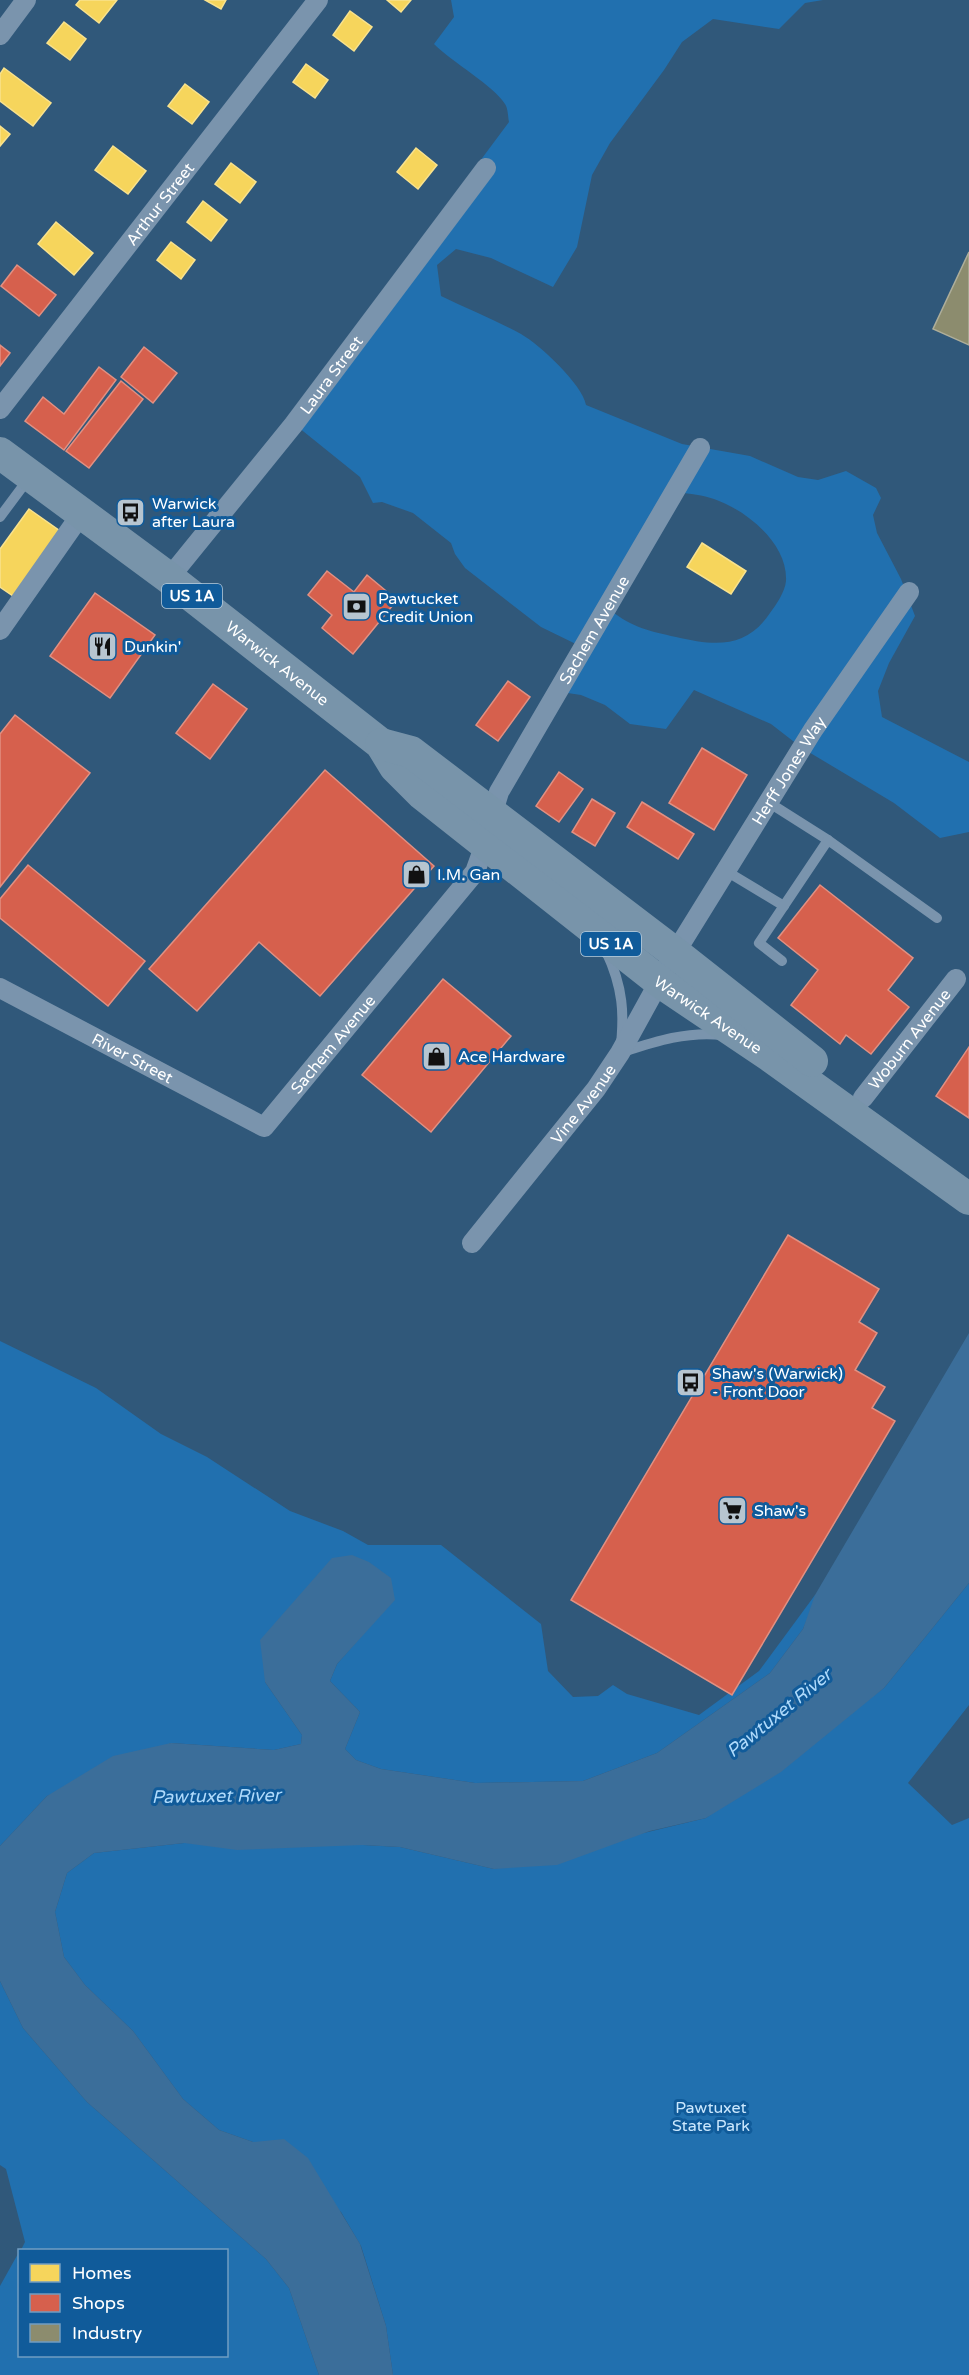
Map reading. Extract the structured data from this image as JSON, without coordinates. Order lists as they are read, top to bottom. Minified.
{"streets":{"main road":["US 1A","Warwick Avenue"],"street":["Arthur Street","Laura Street","Sachem Avenue","Herff Jones Way","Woburn Avenue","River Street","Vine Avenue"]},"crossings":[["Laura Street","Warwick Avenue"],["Sachem Avenue","Warwick Avenue"],["Sachem Avenue","River Street"],["Warwick Avenue","Herff Jones Way"],["Warwick Avenue","Woburn Avenue"],["Warwick Avenue","Vine Avenue"],["Herff Jones Way","Vine Avenue"]],"water":["Pawtuxet River"],"parks":["Pawtuxet State Park"],"places":{"bus stop":["Warwick after Laura","Shaw's (Warwick) - Front Door"],"bank":["Pawtucket Credit Union"],"restaurant":["Dunkin'"],"shop":["I.M. Gan","Ace Hardware"],"supermarket":["Shaw's"]},"legend":["Homes","Shops","Industry"]}
